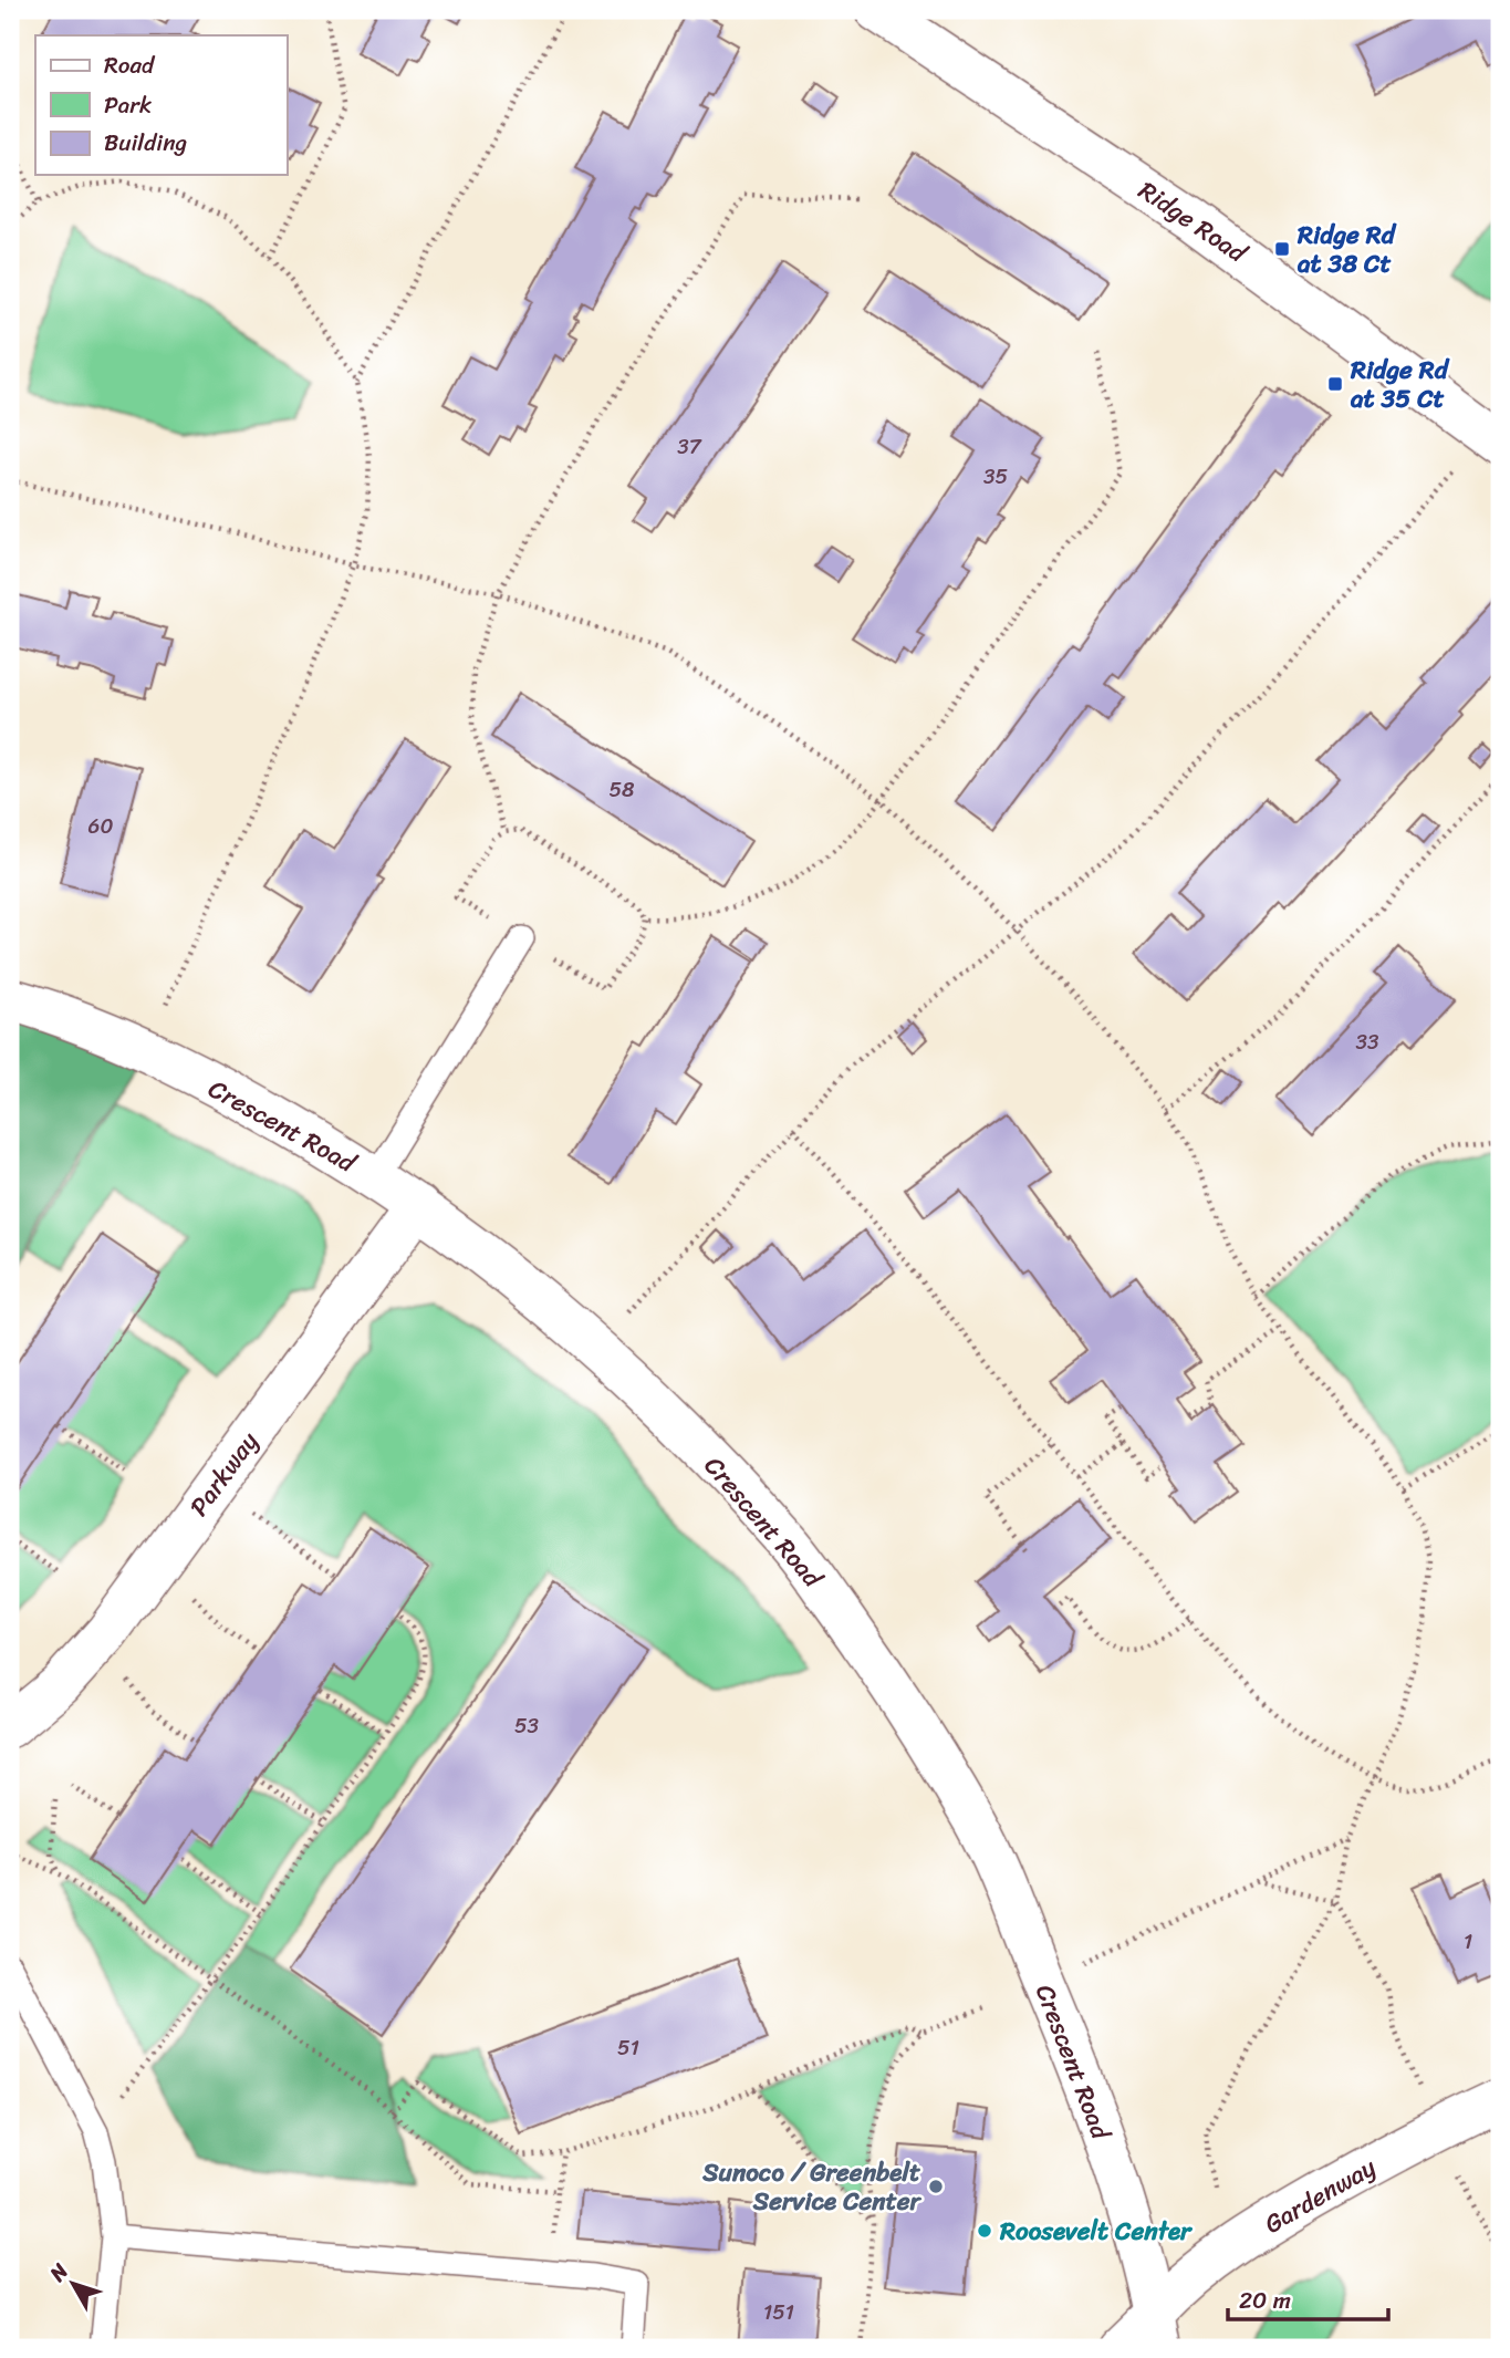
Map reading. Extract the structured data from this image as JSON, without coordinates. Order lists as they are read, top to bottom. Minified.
{"streets":{"street":["Ridge Road","Crescent Road","Parkway","Gardenway"]},"crossings":[["Crescent Road","Parkway"],["Crescent Road","Gardenway"]],"places":{"transit":["Ridge Rd at 38 Ct","Ridge Rd at 35 Ct"],"other":["Sunoco / Greenbelt Service Center","Roosevelt Center"]},"house_numbers":["37","35","58","60","33","53","1","51","151"],"legend":["Road","Park","Building"],"scale_bar":"20 m","north":"top left"}
